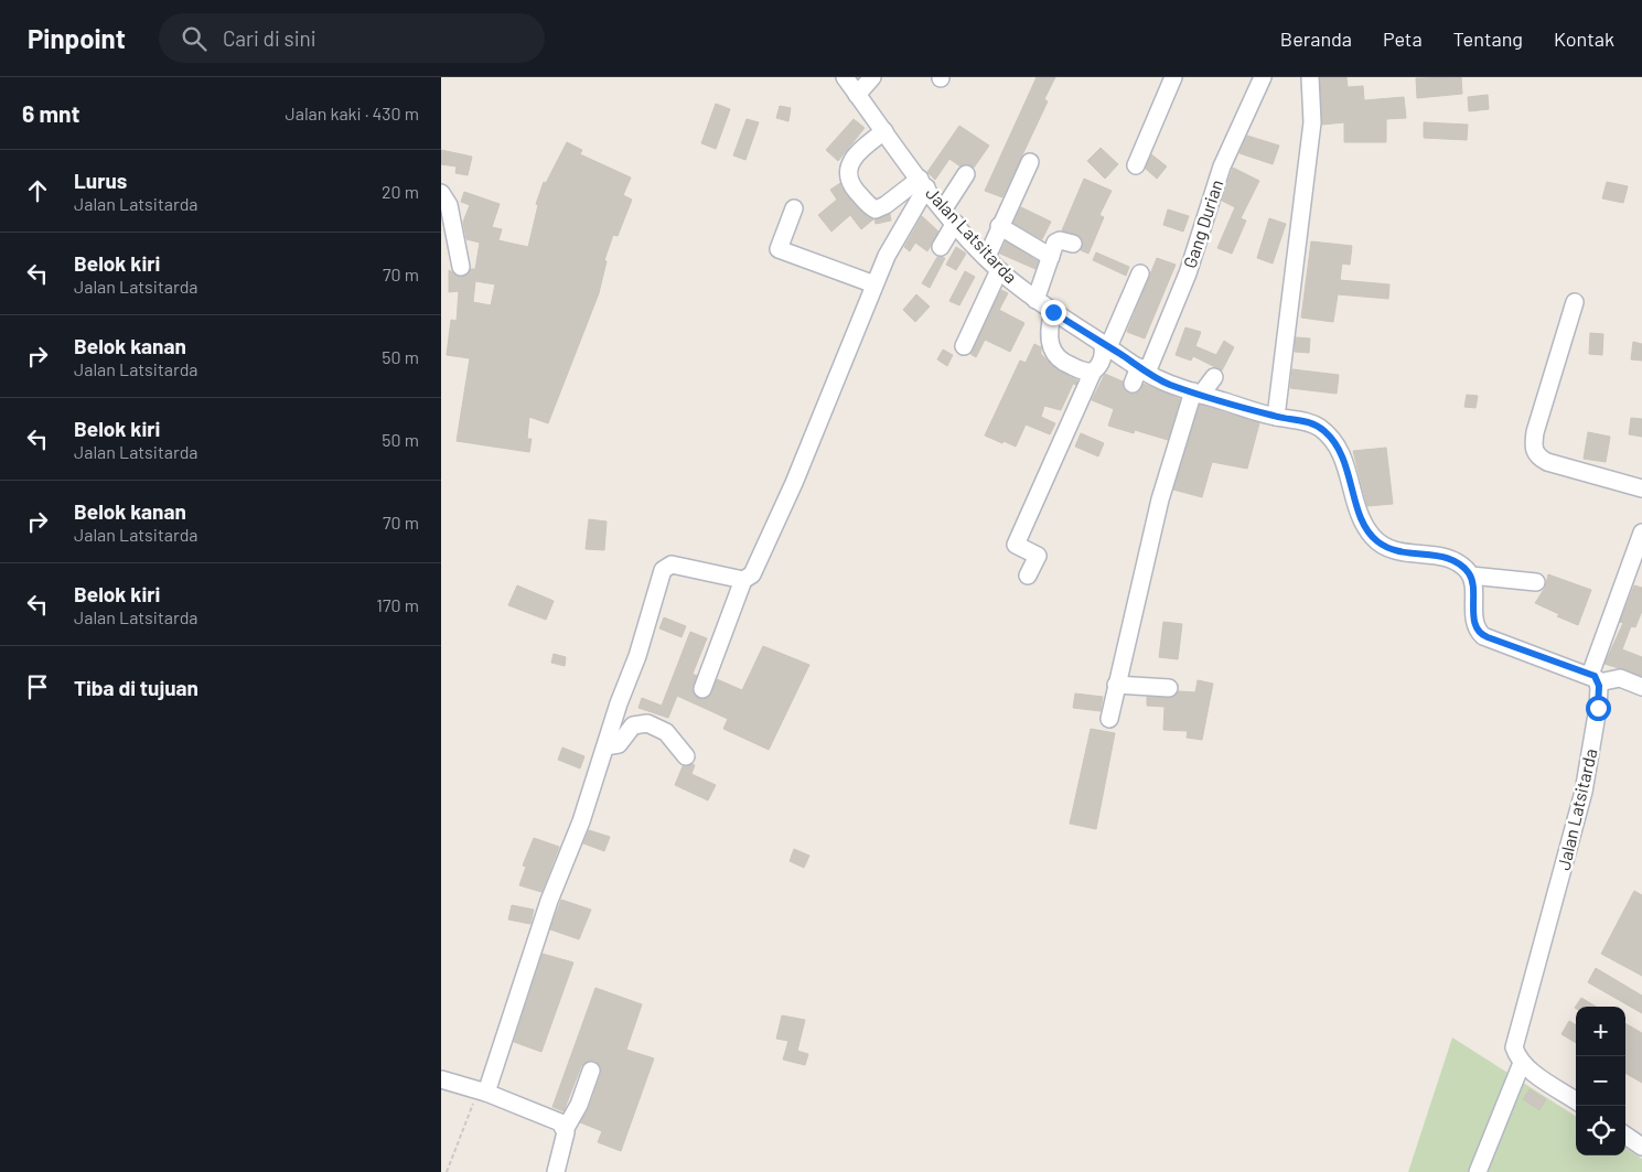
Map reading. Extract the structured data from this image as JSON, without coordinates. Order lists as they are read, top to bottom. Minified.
{"streets":{"street":["Gang Durian","Jalan Latsitarda"]},"crossings":[["Gang Durian","Jalan Latsitarda"]],"page":{"header":"Pinpoint","search":"Cari di sini","nav":["Beranda","Peta","Tentang","Kontak"],"heading":["6 mnt","Jalan kaki · 430 m"],"list":[["Lurus","Jalan Latsitarda","20 m"],["Belok kiri","Jalan Latsitarda","70 m"],["Belok kanan","Jalan Latsitarda","50 m"],["Belok kiri","Jalan Latsitarda","50 m"],["Belok kanan","Jalan Latsitarda","70 m"],["Belok kiri","Jalan Latsitarda","170 m"],"Tiba di tujuan"],"map_buttons":["+","−"]}}
